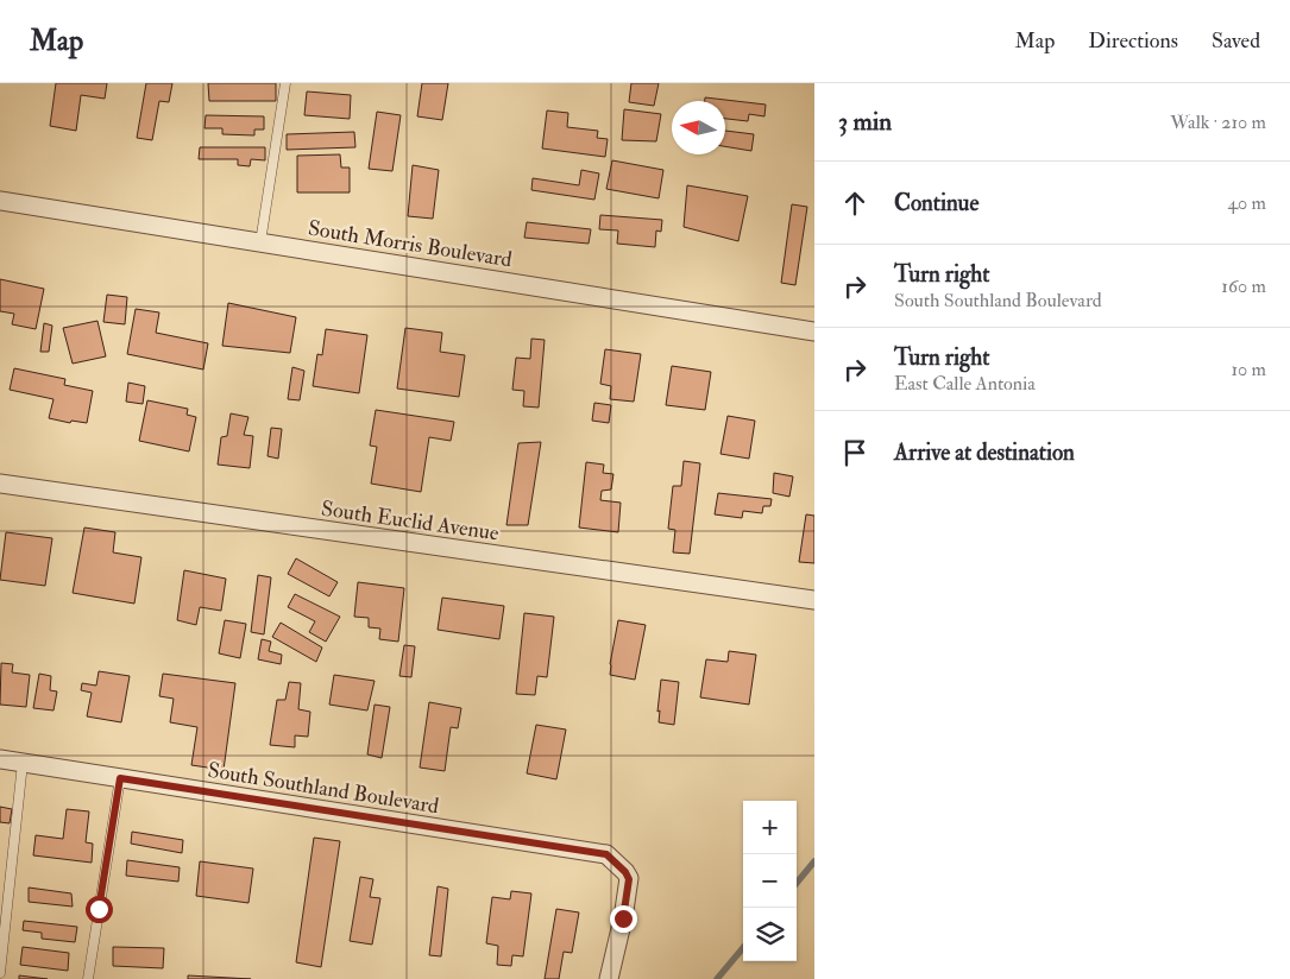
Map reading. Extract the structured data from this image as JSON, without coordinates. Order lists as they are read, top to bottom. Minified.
{"streets":{"street":["South Morris Boulevard","South Euclid Avenue","South Southland Boulevard"]},"north":"left","page":{"header":"Map","nav":["Map","Directions","Saved"],"heading":["3 min","Walk · 210 m"],"list":[["Continue","40 m"],["Turn right","South Southland Boulevard","160 m"],["Turn right","East Calle Antonia","10 m"],"Arrive at destination"],"map_buttons":["+","−"]}}
